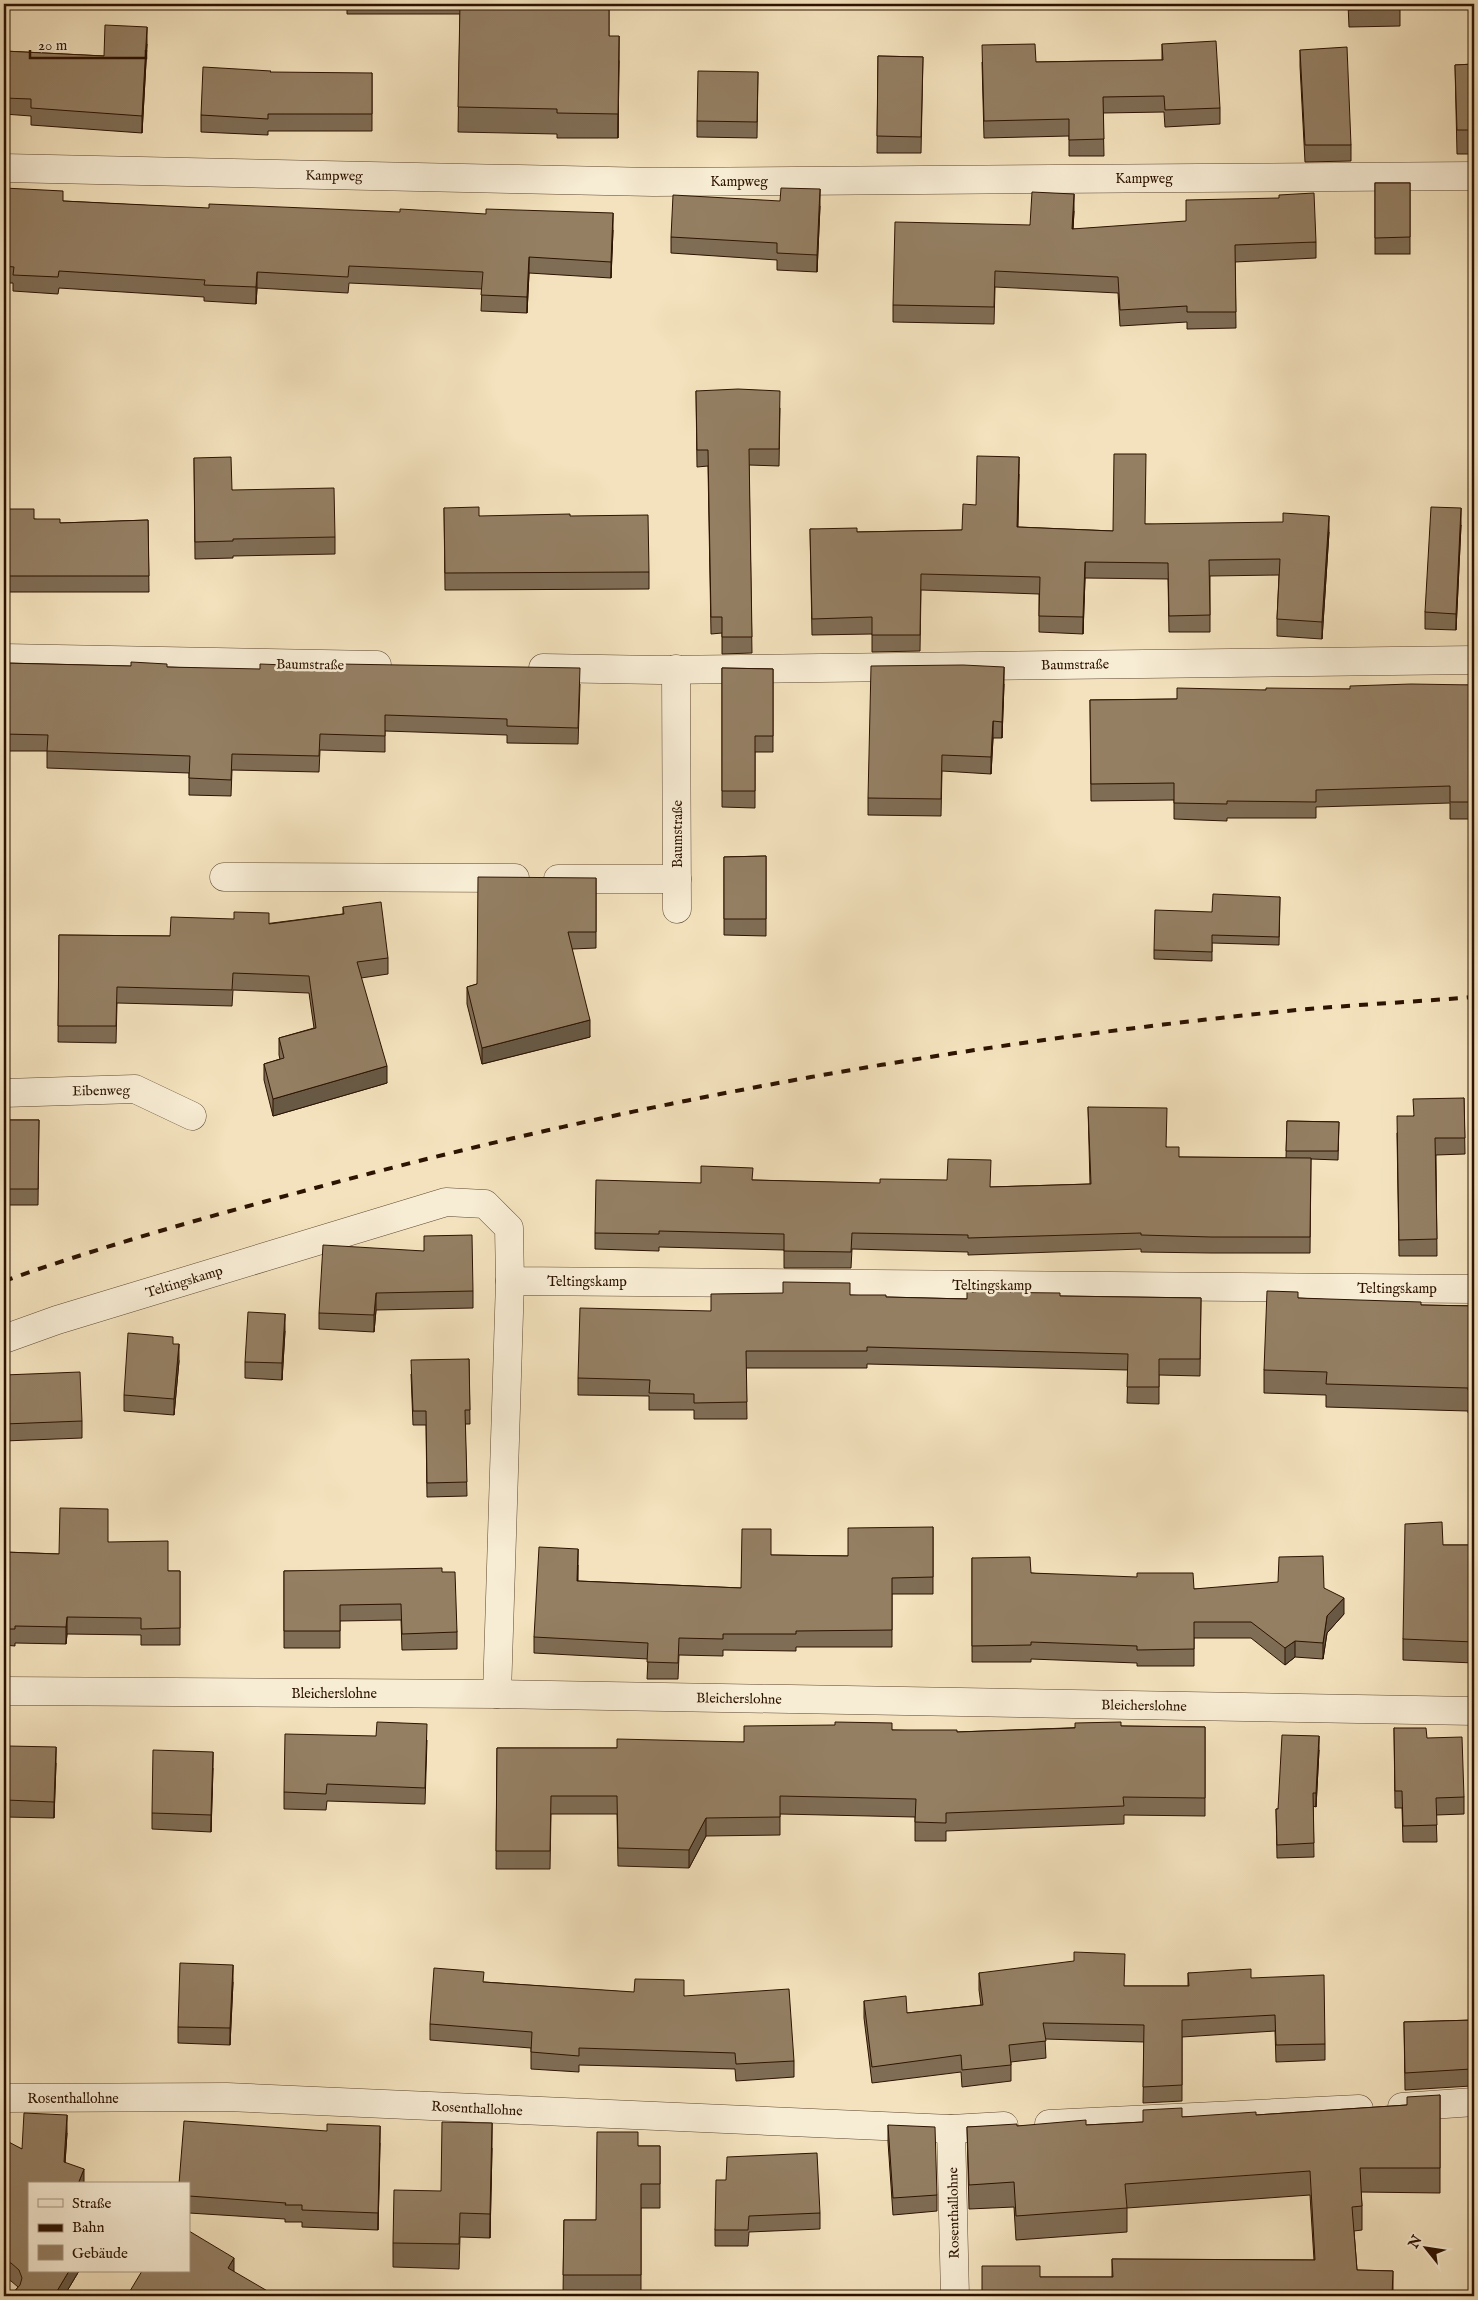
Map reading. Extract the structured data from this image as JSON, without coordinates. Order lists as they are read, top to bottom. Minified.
{"streets":{"street":["Kampweg","Baumstraße","Eibenweg","Teltingskamp","Bleicherslohne","Rosenthallohne"]},"crossings":[["Teltingskamp","Bleicherslohne"]],"legend":["Straße","Bahn","Gebäude"],"scale_bar":"20 m","north":"top left"}
